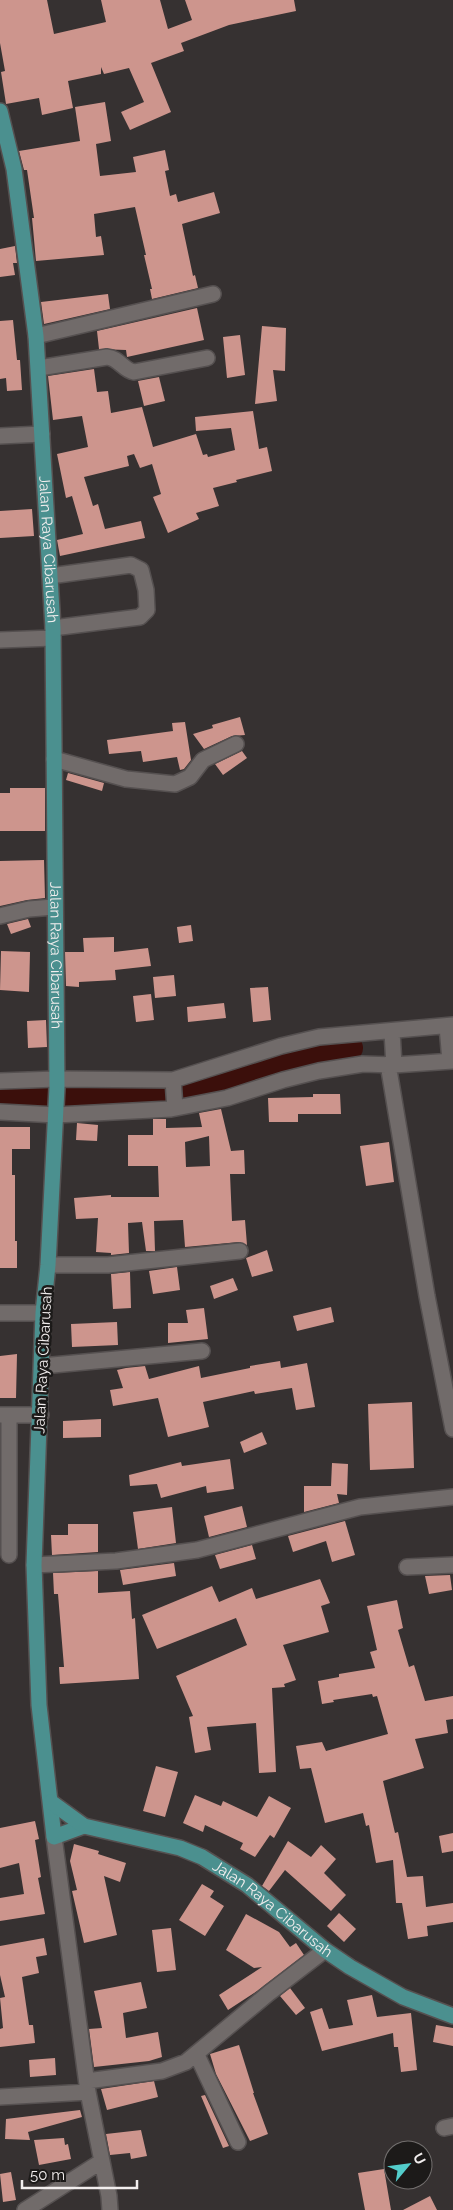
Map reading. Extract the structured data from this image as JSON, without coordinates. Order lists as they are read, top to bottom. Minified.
{"streets":{"main road":["Jalan Raya Cibarusah"]},"scale_bar":"50 m","north":"top right"}
